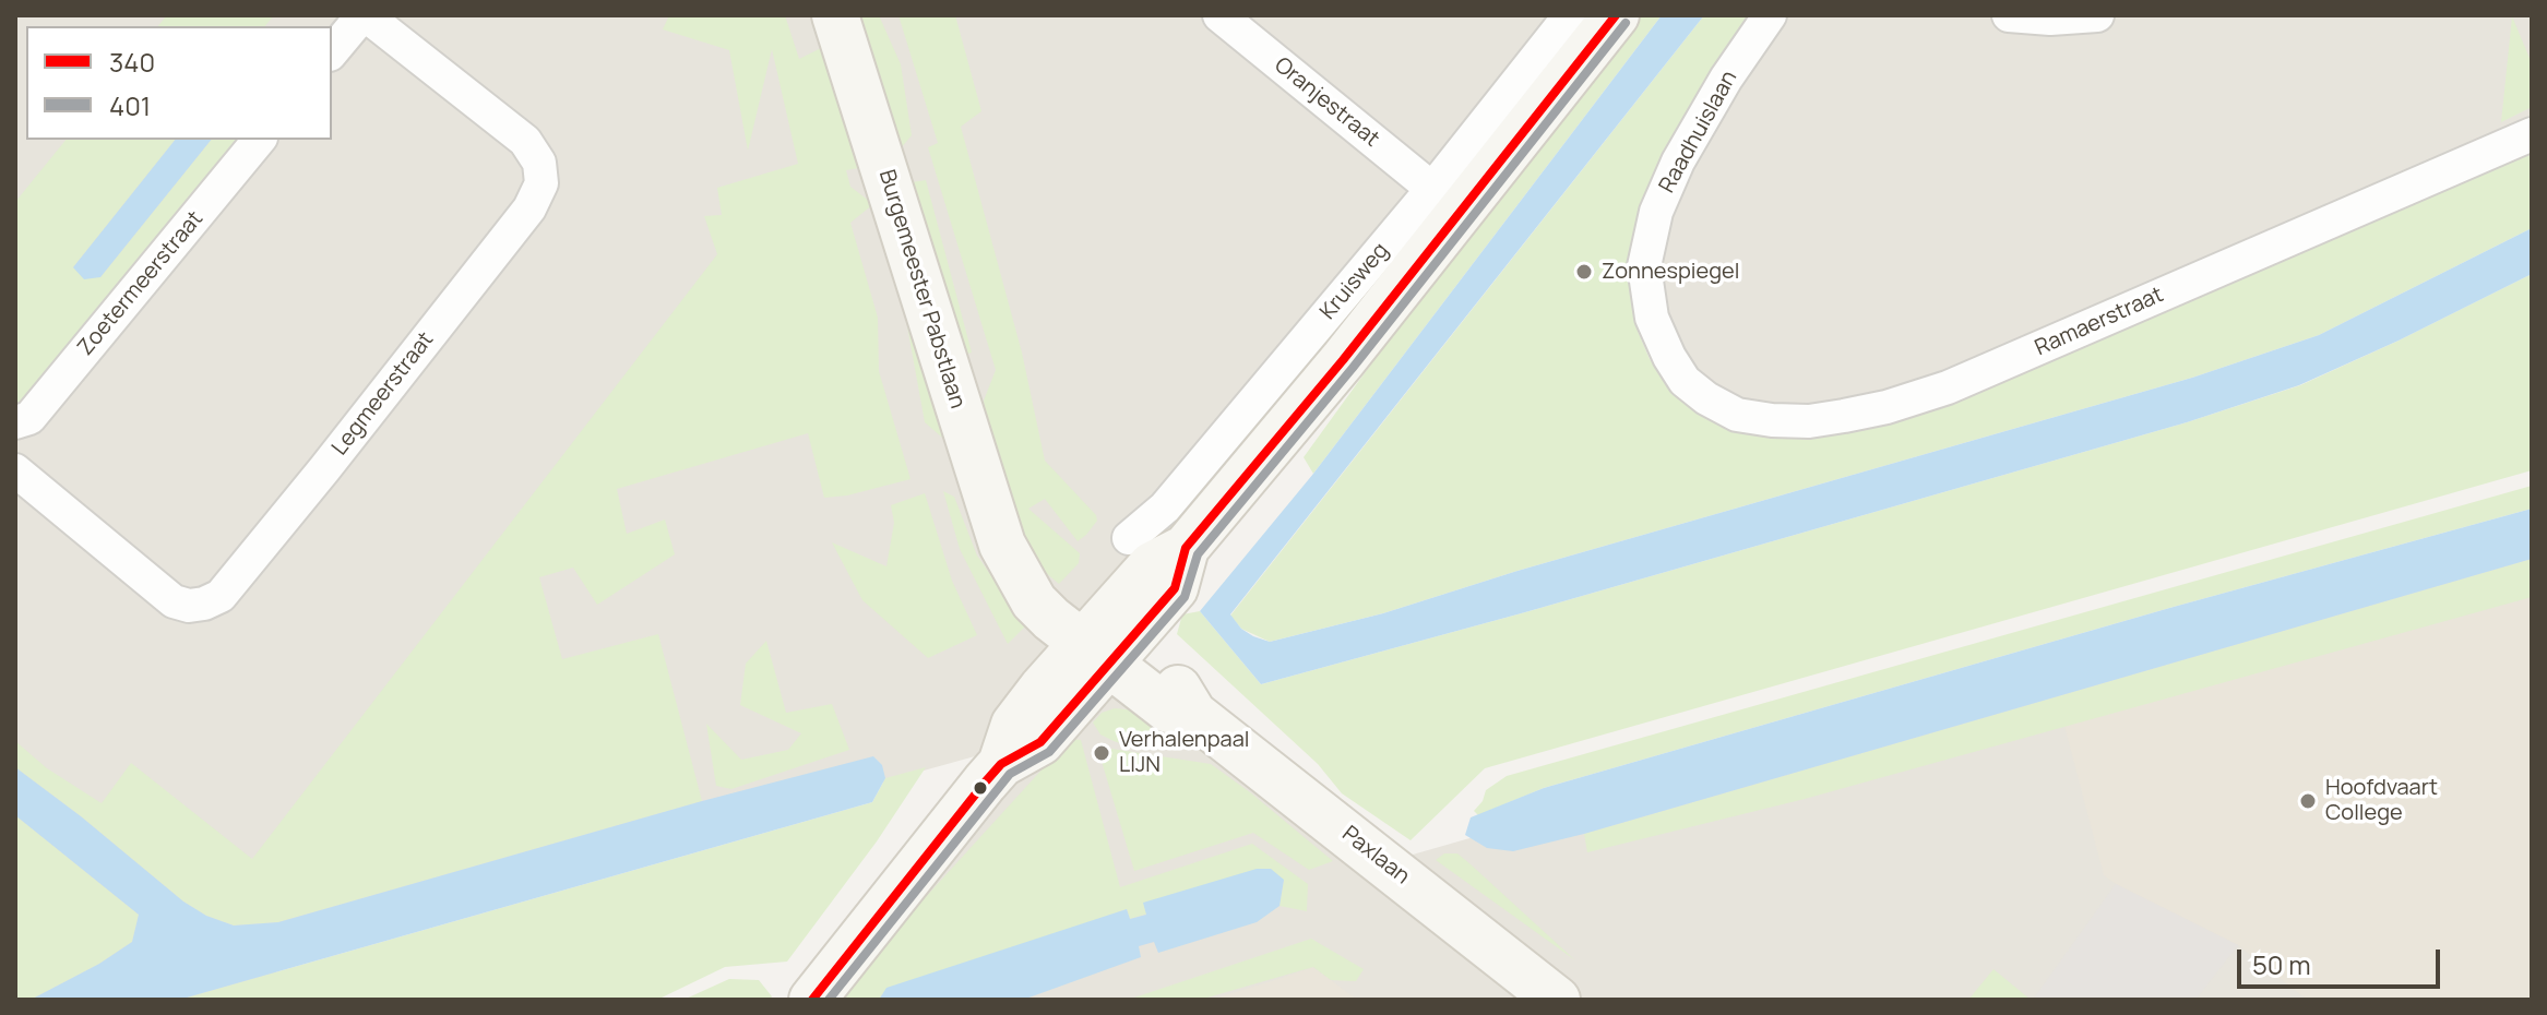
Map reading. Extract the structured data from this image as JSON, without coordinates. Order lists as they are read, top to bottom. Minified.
{"streets":{"street":["Oranjestraat","Raadhuislaan","Kruisweg","Zoetermeerstraat","Burgemeester Pabstlaan","Ramaerstraat","Legmeerstraat","Paxlaan"]},"crossings":[["Oranjestraat","Kruisweg"],["Raadhuislaan","Ramaerstraat"],["Kruisweg","Burgemeester Pabstlaan"],["Kruisweg","Paxlaan"],["Burgemeester Pabstlaan","Paxlaan"]],"places":["Zonnespiegel","Verhalenpaal LIJN","Hoofdvaart College"],"lines":["transit line 340","transit line 401"],"legend":["340","401"],"scale_bar":"50 m"}
